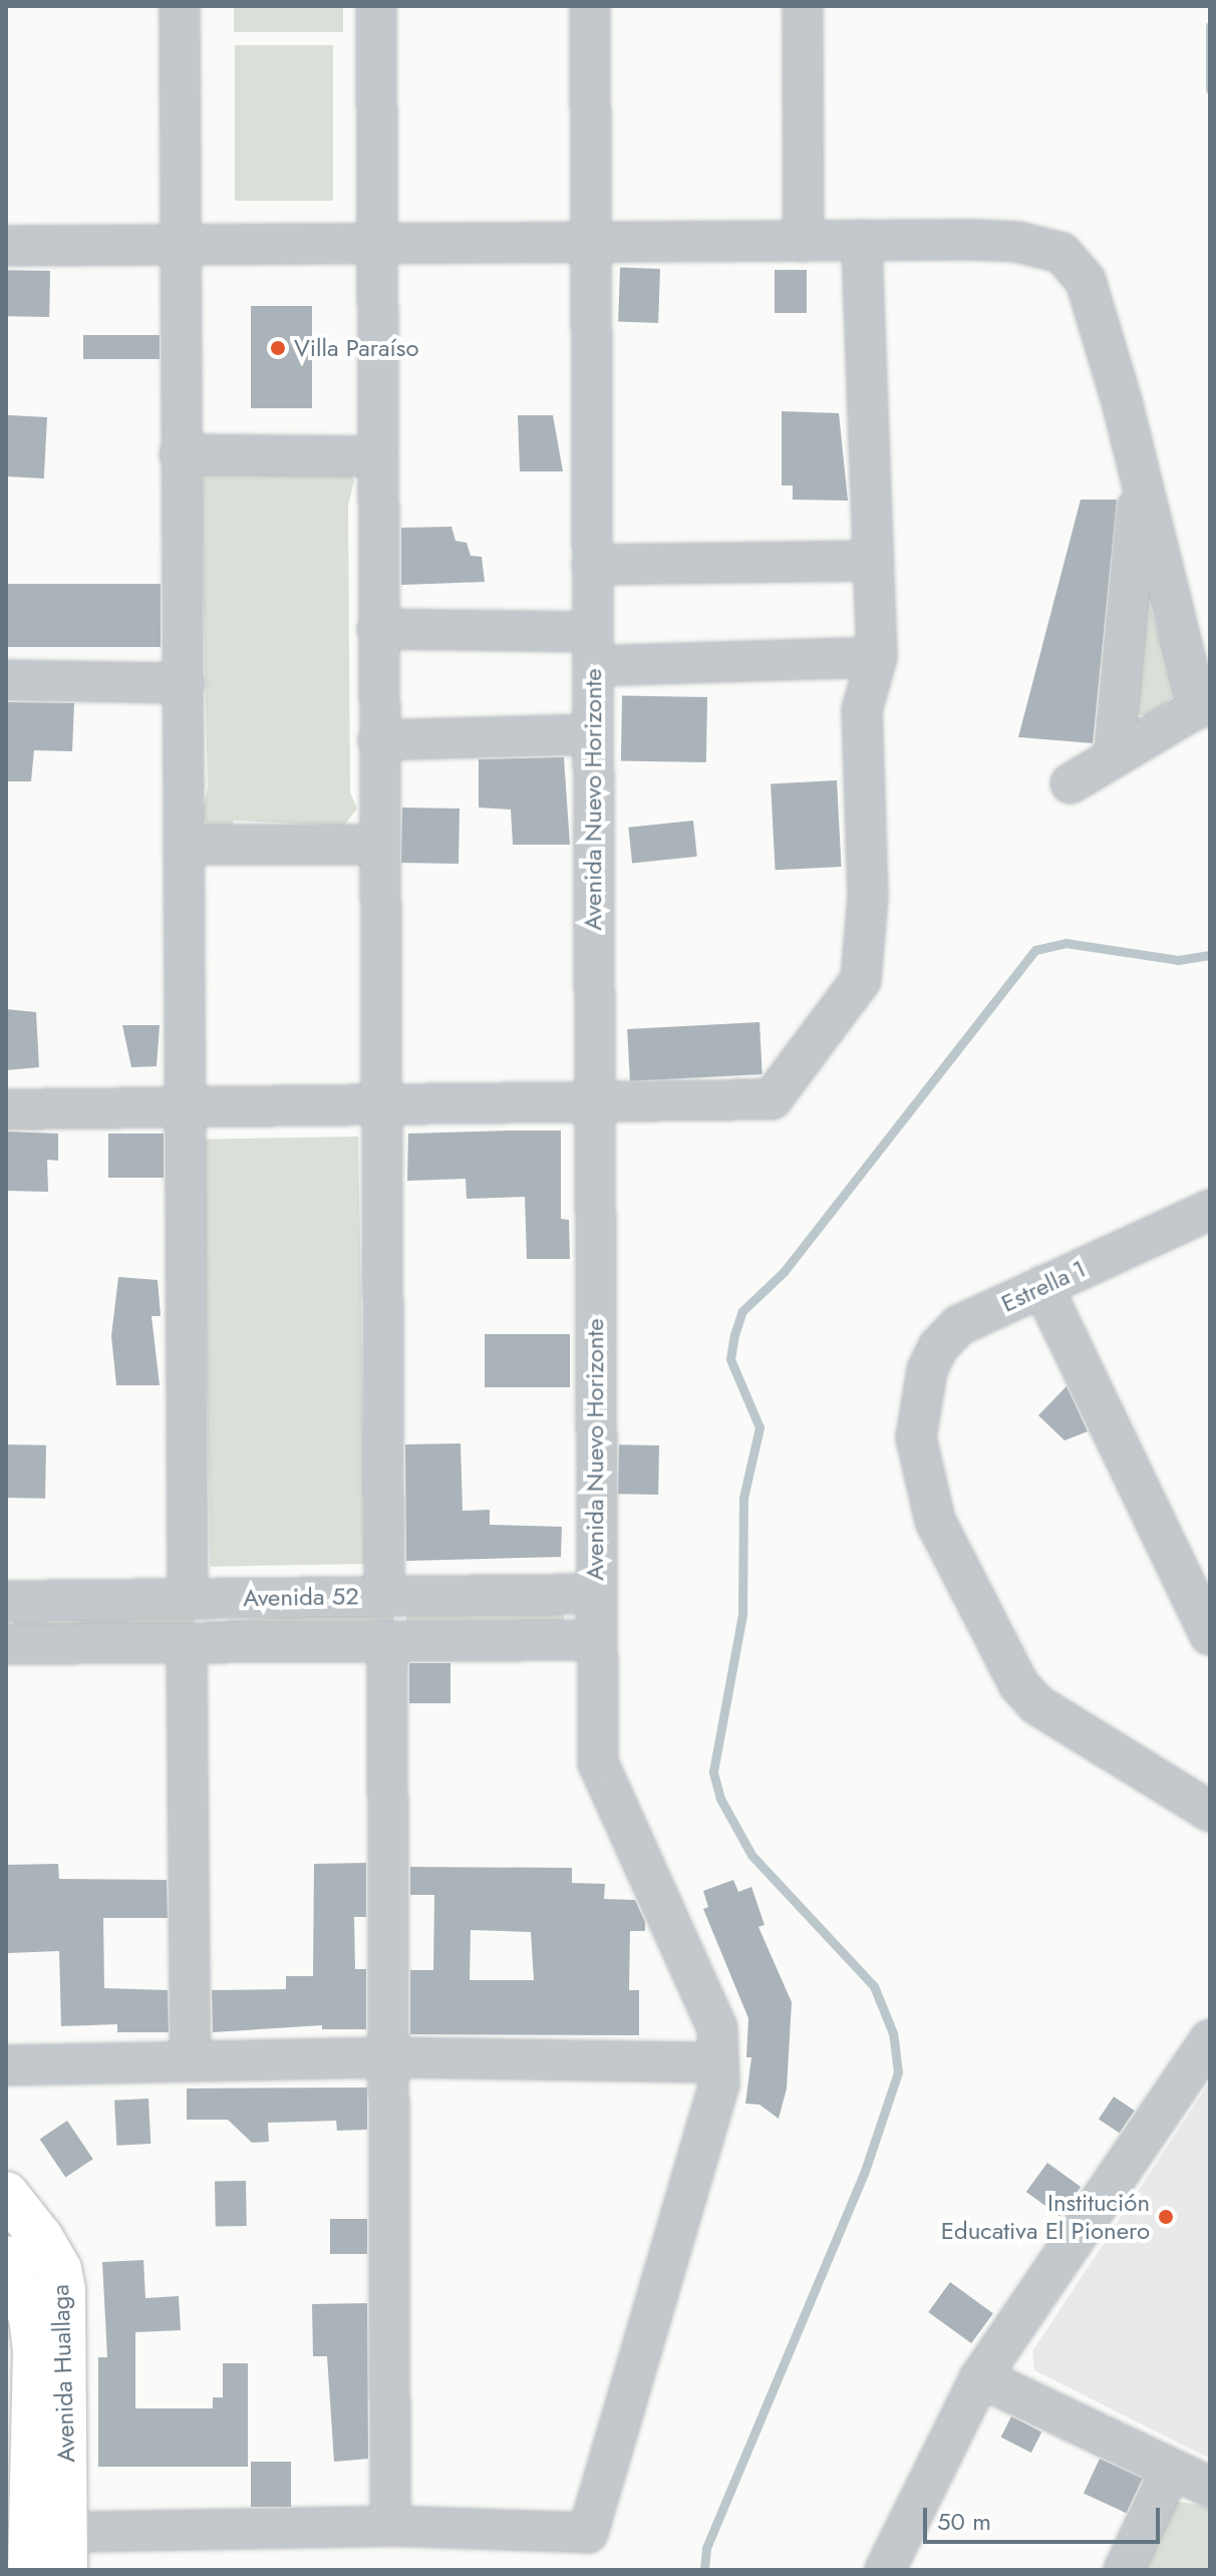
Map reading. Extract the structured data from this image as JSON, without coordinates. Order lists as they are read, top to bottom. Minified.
{"streets":{"main road":["Avenida Huallaga"],"street":["Avenida Nuevo Horizonte","Estrella 1","Avenida 52"]},"crossings":[["Avenida Nuevo Horizonte","Avenida 52"]],"places":["Villa Paraíso","Institución Educativa El Pionero"],"scale_bar":"50 m"}
